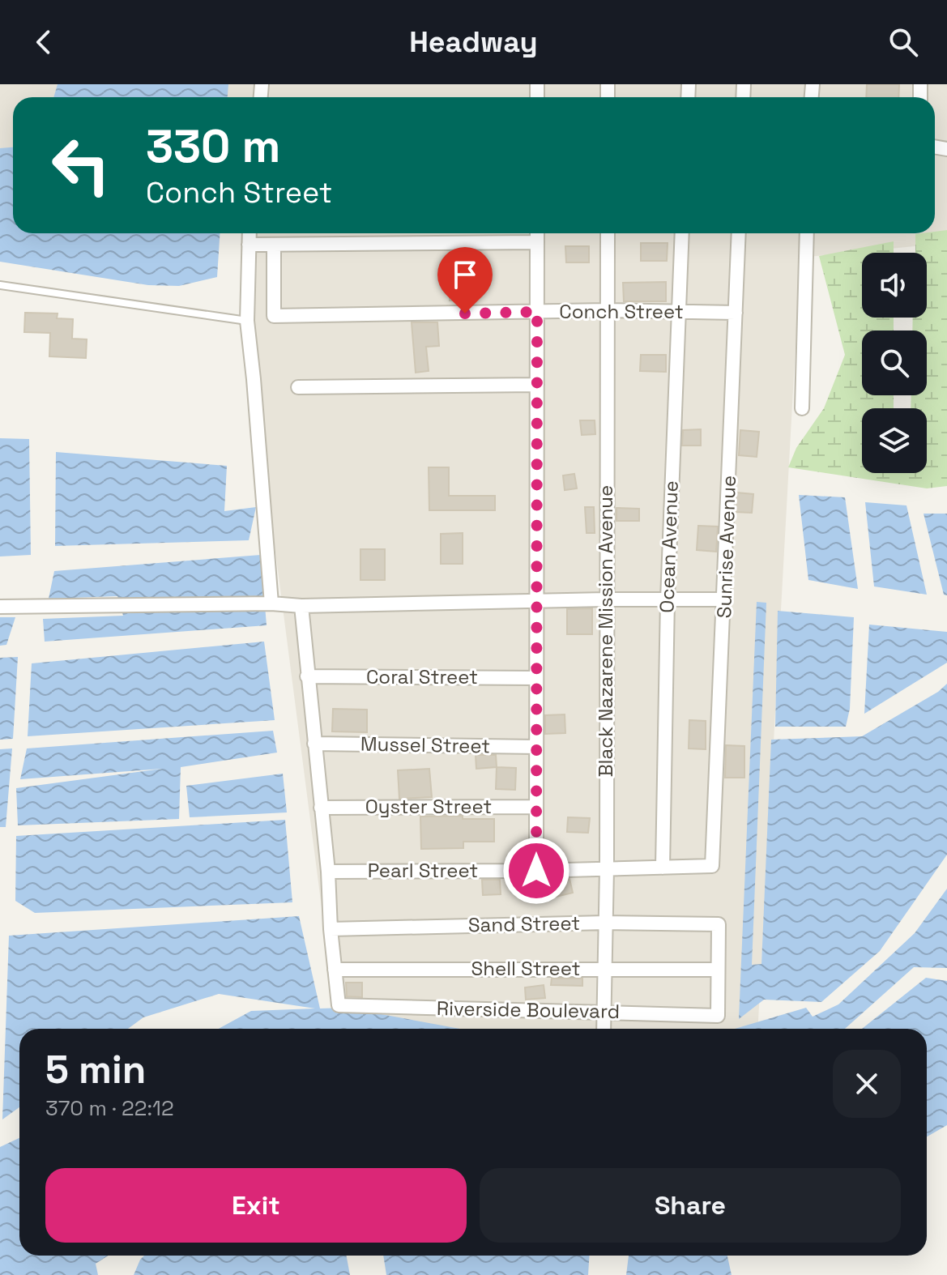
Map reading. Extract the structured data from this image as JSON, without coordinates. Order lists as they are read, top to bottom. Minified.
{"streets":{"street":["Conch Street","Ocean Avenue","Sunrise Avenue","Black Nazarene Mission Avenue","Coral Street","Mussel Street","Oyster Street","Pearl Street","Sand Street","Shell Street","Riverside Boulevard"]},"crossings":[["Conch Street","Ocean Avenue"],["Conch Street","Sunrise Avenue"],["Conch Street","Black Nazarene Mission Avenue"],["Ocean Avenue","Pearl Street"],["Sunrise Avenue","Pearl Street"],["Black Nazarene Mission Avenue","Pearl Street"],["Black Nazarene Mission Avenue","Sand Street"],["Black Nazarene Mission Avenue","Shell Street"],["Black Nazarene Mission Avenue","Riverside Boulevard"],["Sand Street","Shell Street"],["Sand Street","Riverside Boulevard"],["Shell Street","Riverside Boulevard"]],"page":{"header":"Headway","turn":["330 m","Conch Street"],"heading":["5 min","370 m · 22:12"],"buttons":["Exit","Share"]}}
